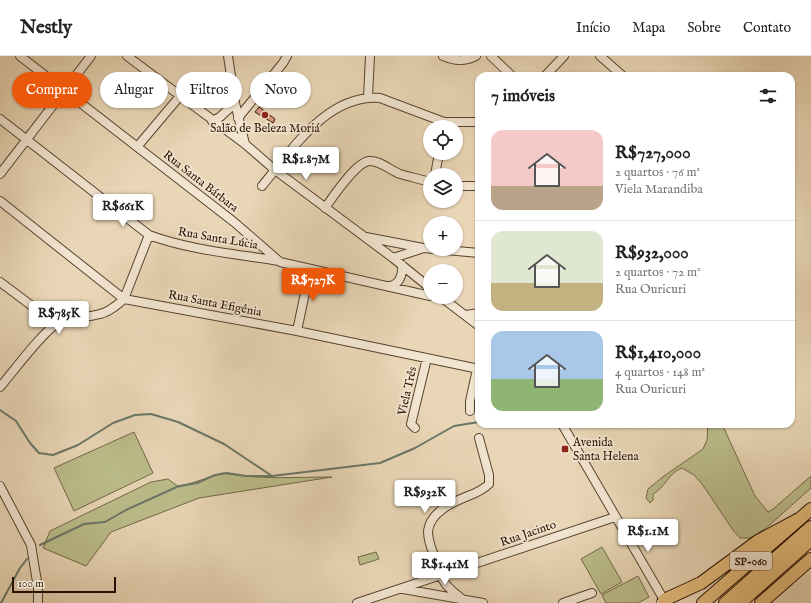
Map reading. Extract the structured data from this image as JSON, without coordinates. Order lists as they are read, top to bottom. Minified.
{"streets":{"highway":["SP-060"],"street":["Rua Santa Bárbara","Rua Santa Lúcia","Rua Santa Efigênia","Viela Três","Rua Jacinto"]},"crossings":[["Rua Santa Bárbara","Rua Santa Lúcia"],["Rua Santa Efigênia","Viela Três"]],"places":{"other":["Salão de Beleza Moriá"],"transit":["Avenida Santa Helena"]},"scale_bar":"100 m","page":{"header":"Nestly","nav":["Início","Mapa","Sobre","Contato"],"chip":["Comprar","Alugar","Filtros","Novo"],"heading":"7 imóveis","map_buttons":["+","−"],"list":[{"name":"R$727,000","note":"2 quartos · 76 m² · Viela Marandiba"},{"name":"R$932,000","note":"2 quartos · 72 m² · Rua Ouricuri"},{"name":"R$1,410,000","note":"4 quartos · 148 m² · Rua Ouricuri"}],"price":["R$1.87M","R$661K","R$727K","R$785K","R$932K","R$1.1M","R$1.41M"],"scale":"100 m"}}
